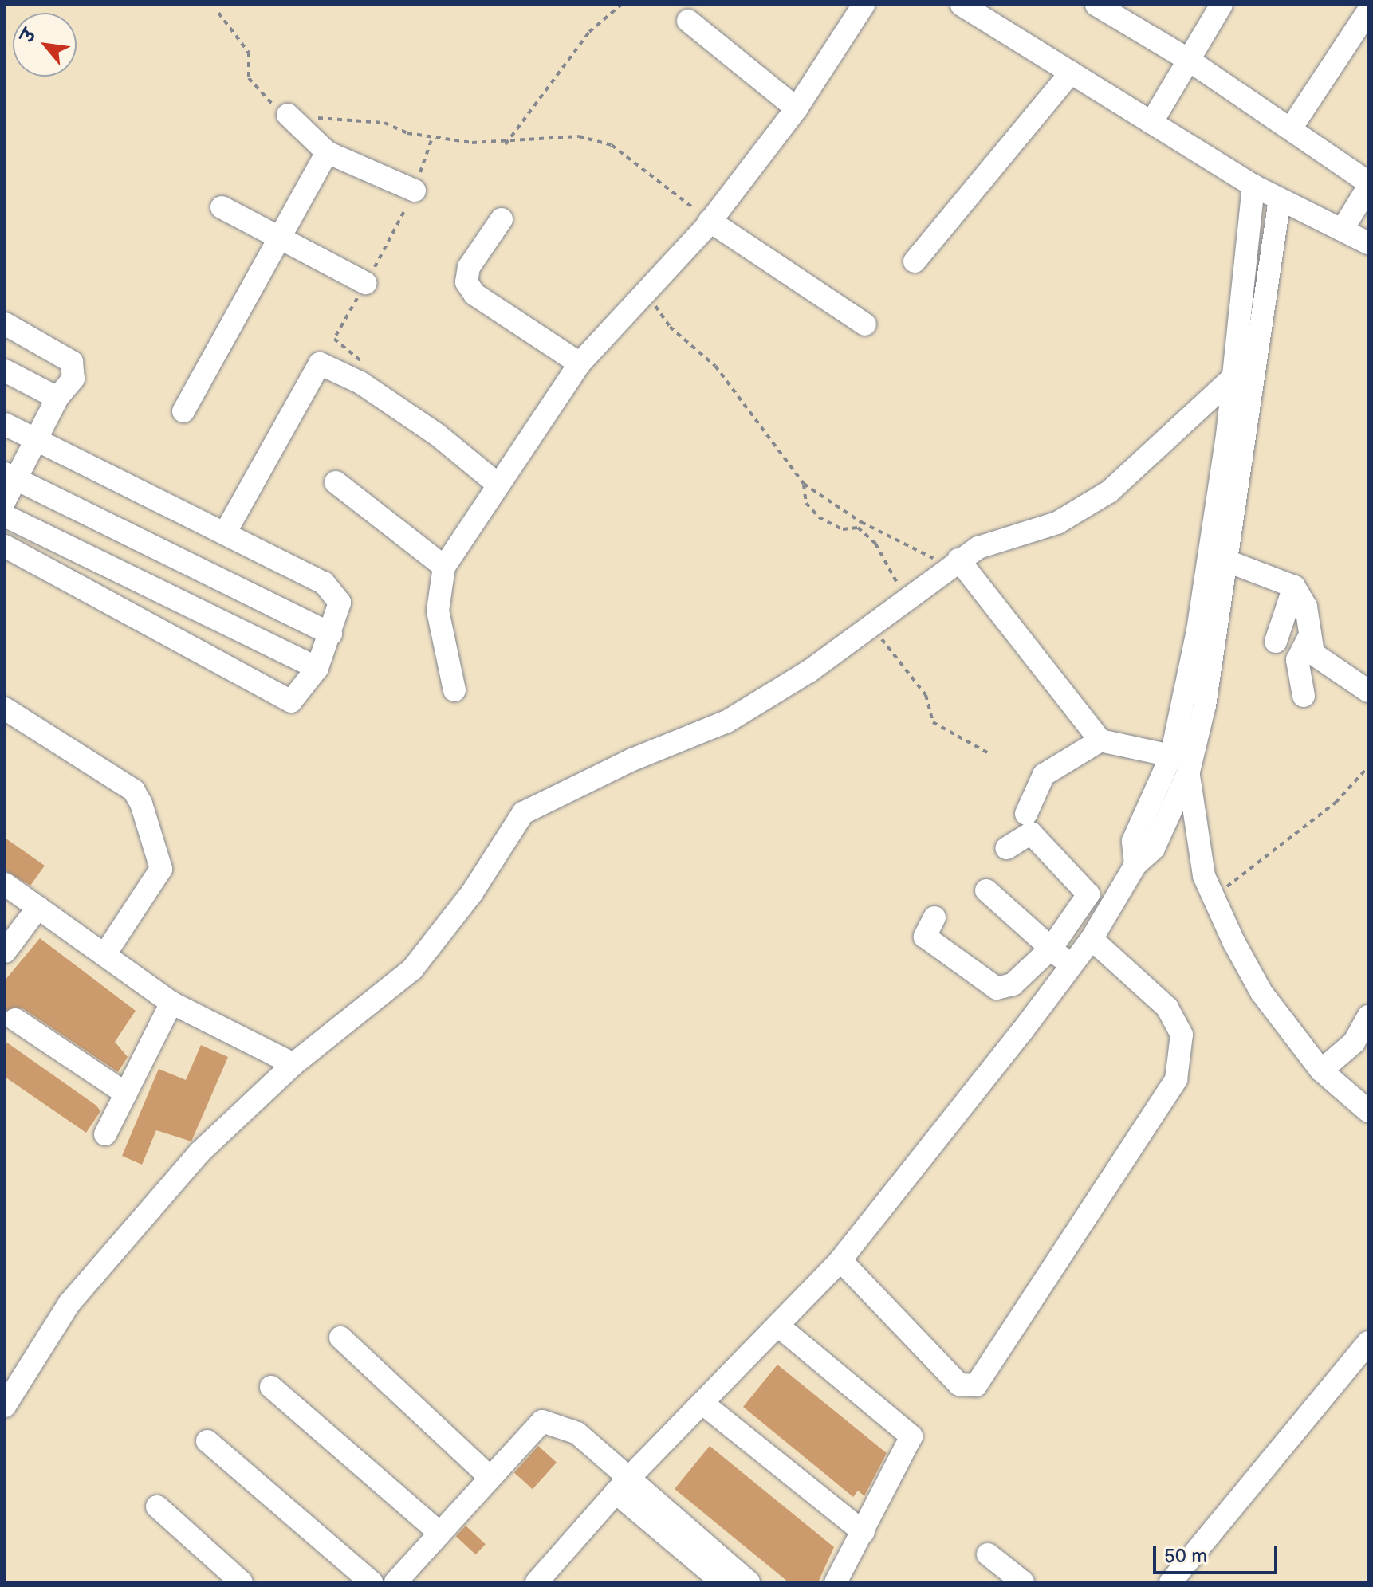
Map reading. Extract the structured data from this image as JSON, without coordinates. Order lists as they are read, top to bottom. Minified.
{"scale_bar":"50 m","north":"top left"}
